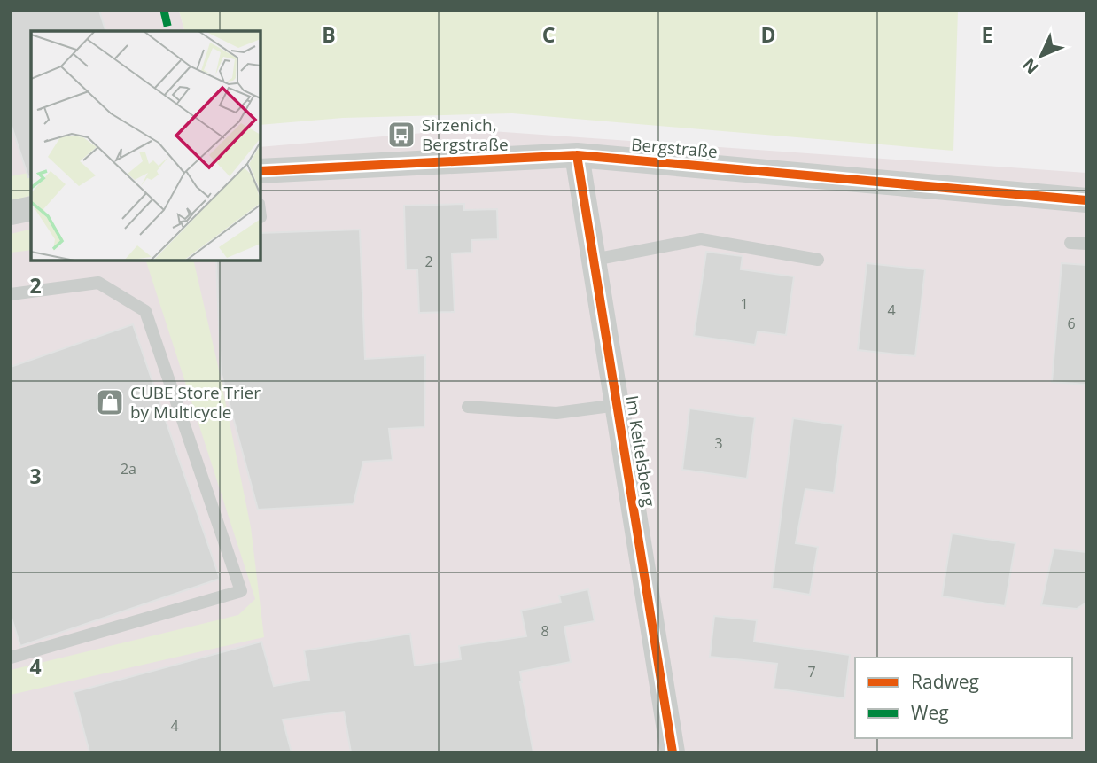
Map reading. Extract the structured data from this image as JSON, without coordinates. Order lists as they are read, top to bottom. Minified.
{"streets":{"street":["Bergstraße","Im Keitelsberg"]},"crossings":[["Bergstraße","Im Keitelsberg"]],"places":{"bus stop":["Sirzenich, Bergstraße"],"shop":["CUBE Store Trier by Multicycle"]},"house_numbers":["2","1","4","6","3","2a","8","7","4"],"legend":["Radweg","Weg"],"north":"bottom left","grid":{"columns":["B","C","D","E"],"rows":["2","3","4"]}}
